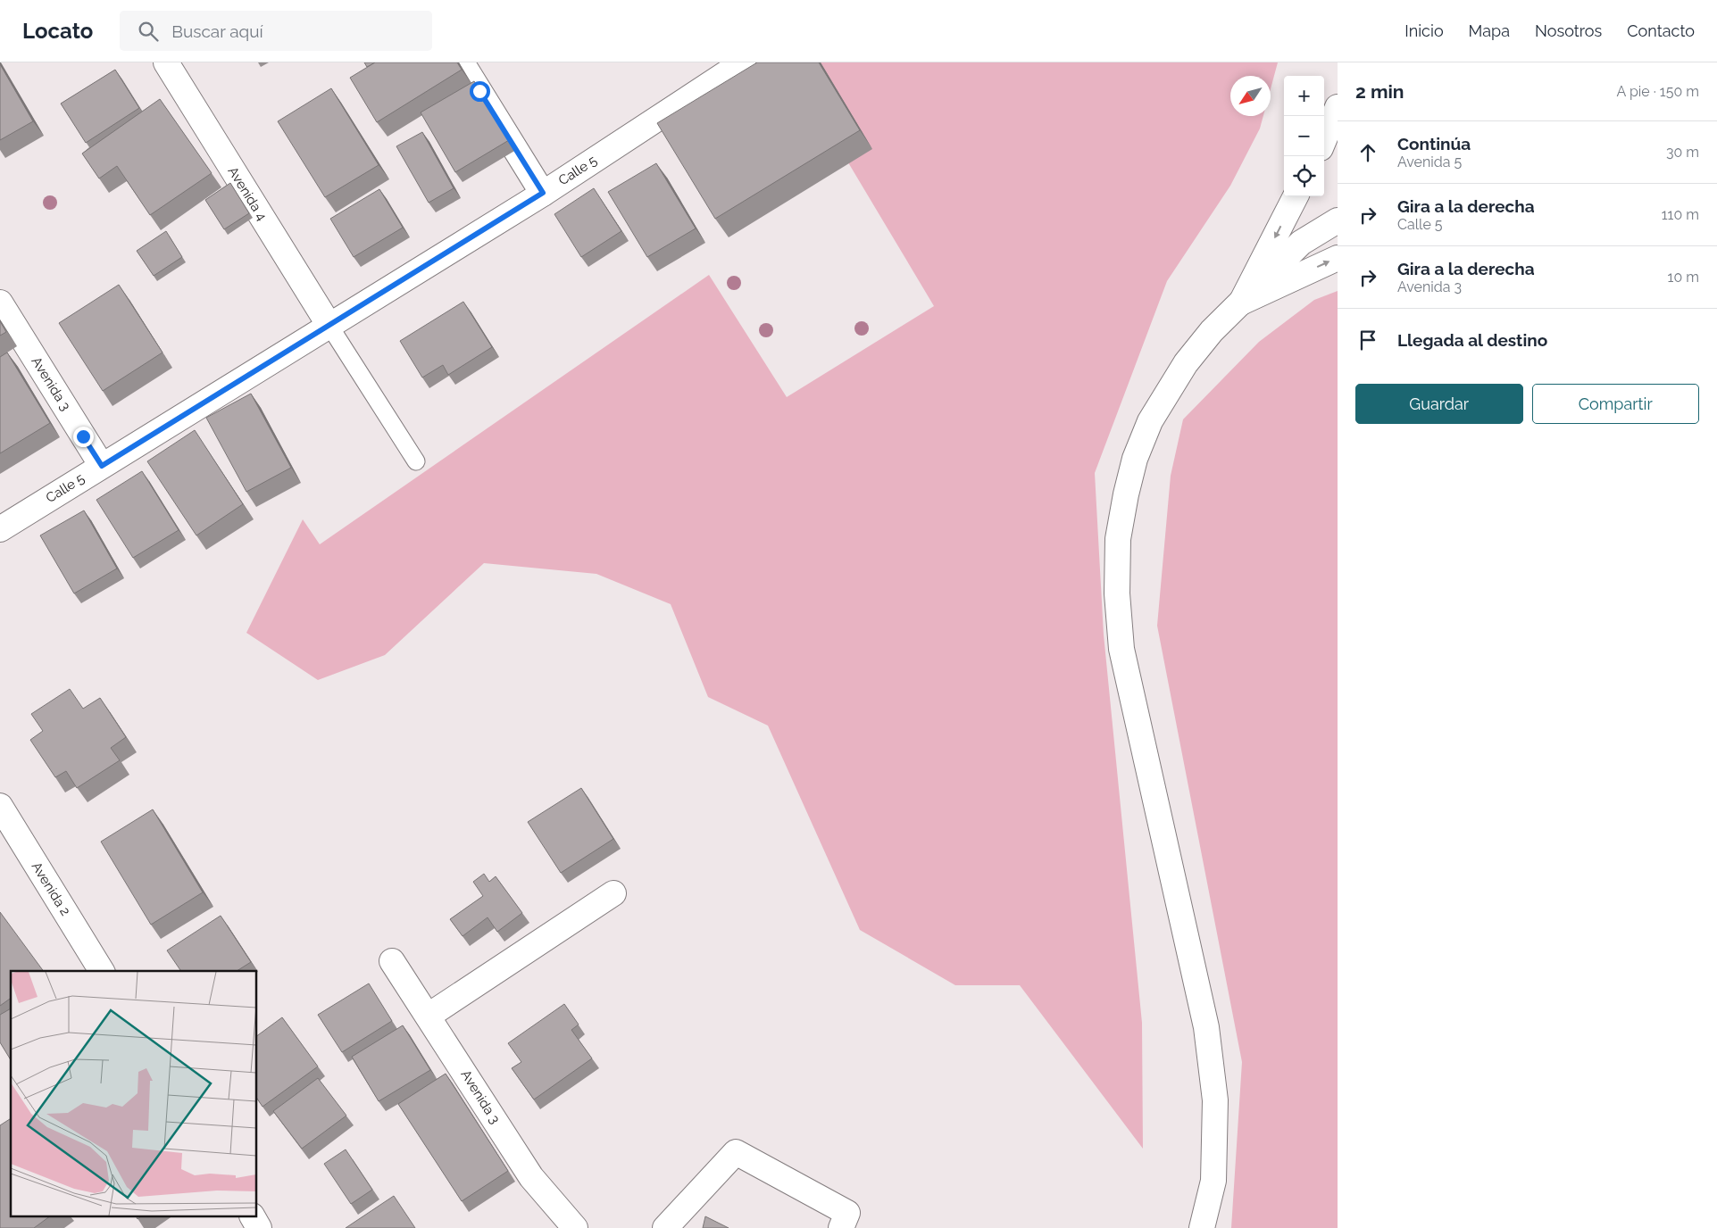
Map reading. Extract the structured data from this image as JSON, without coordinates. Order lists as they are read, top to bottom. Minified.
{"streets":{"main road":["Calle 5","Avenida 4","Avenida 3","Avenida 2"]},"crossings":[["Calle 5","Avenida 4"],["Calle 5","Avenida 3"]],"north":"bottom left","page":{"header":"Locato","search":"Buscar aquí","nav":["Inicio","Mapa","Nosotros","Contacto"],"heading":["2 min","A pie · 150 m"],"map_buttons":["+","−"],"list":[["Continúa","Avenida 5","30 m"],["Gira a la derecha","Calle 5","110 m"],["Gira a la derecha","Avenida 3","10 m"],"Llegada al destino"],"buttons":["Guardar","Compartir"]}}
